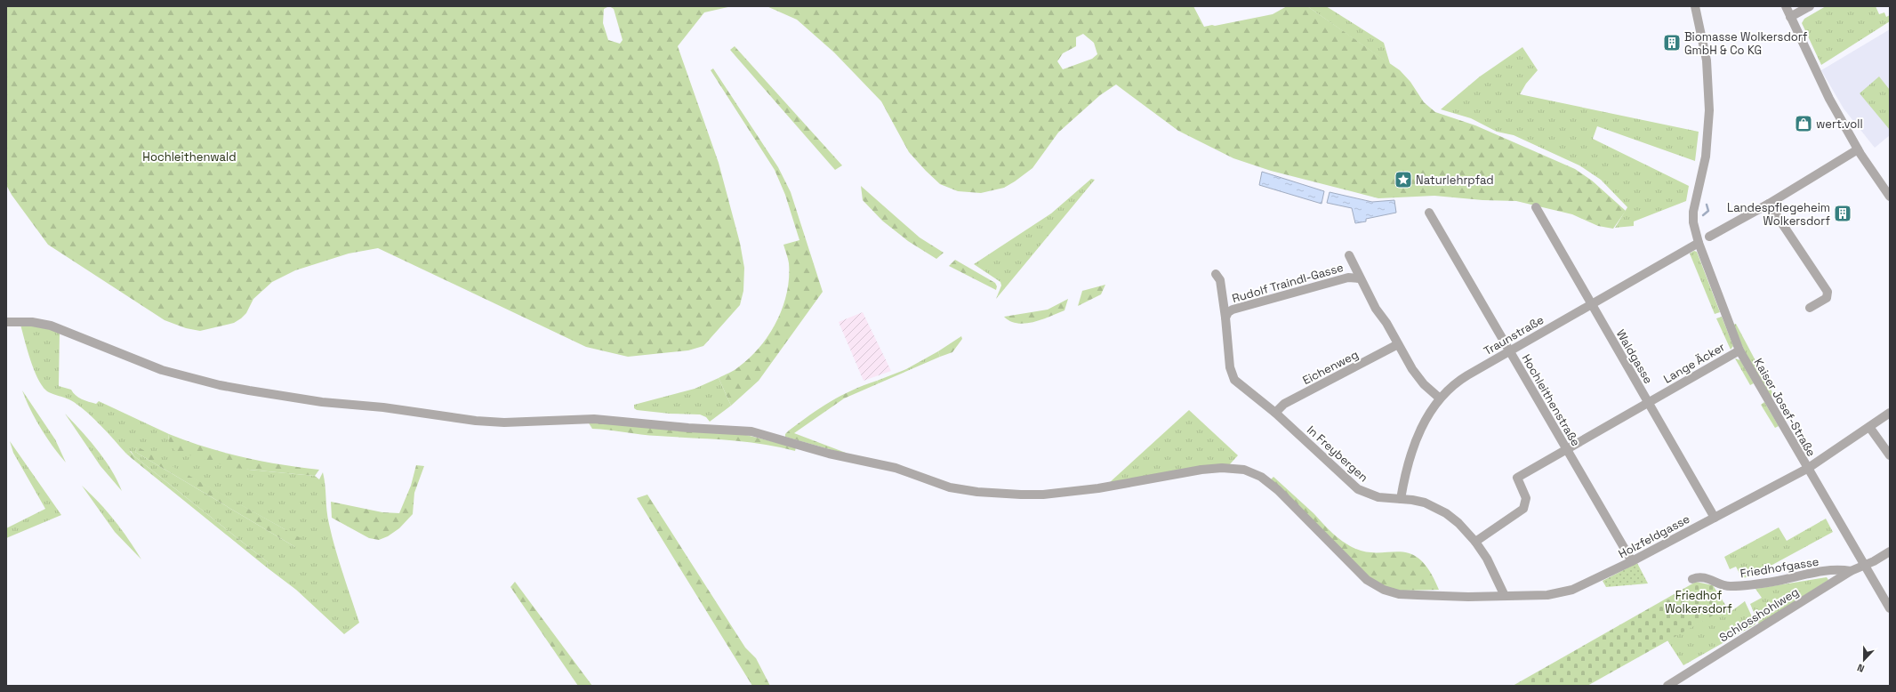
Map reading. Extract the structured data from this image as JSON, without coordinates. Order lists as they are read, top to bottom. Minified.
{"streets":{"street":["Rudolf Traindl-Gasse","Traunstraße","Waldgasse","Lange Äcker","Eichenweg","Hochleithenstraße","Kaiser Josef-Straße","In Freybergen","Holzfeldgasse","Friedhofgasse","Schlosshohlweg"]},"crossings":[["Rudolf Traindl-Gasse","In Freybergen"],["Traunstraße","Waldgasse"],["Traunstraße","Hochleithenstraße"],["Traunstraße","Kaiser Josef-Straße"],["Traunstraße","In Freybergen"],["Waldgasse","Lange Äcker"],["Waldgasse","Holzfeldgasse"],["Lange Äcker","Hochleithenstraße"],["Lange Äcker","Kaiser Josef-Straße"],["Lange Äcker","In Freybergen"],["Eichenweg","In Freybergen"],["Hochleithenstraße","Holzfeldgasse"],["Kaiser Josef-Straße","Holzfeldgasse"],["Kaiser Josef-Straße","Schlosshohlweg"],["In Freybergen","Holzfeldgasse"],["Friedhofgasse","Schlosshohlweg"]],"parks":["Hochleithenwald","Friedhof Wolkersdorf"],"places":{"building":["Biomasse Wolkersdorf GmbH & Co KG","Landespflegeheim Wolkersdorf"],"shop":["wert.voll"],"place":["Naturlehrpfad"]},"north":"bottom"}
